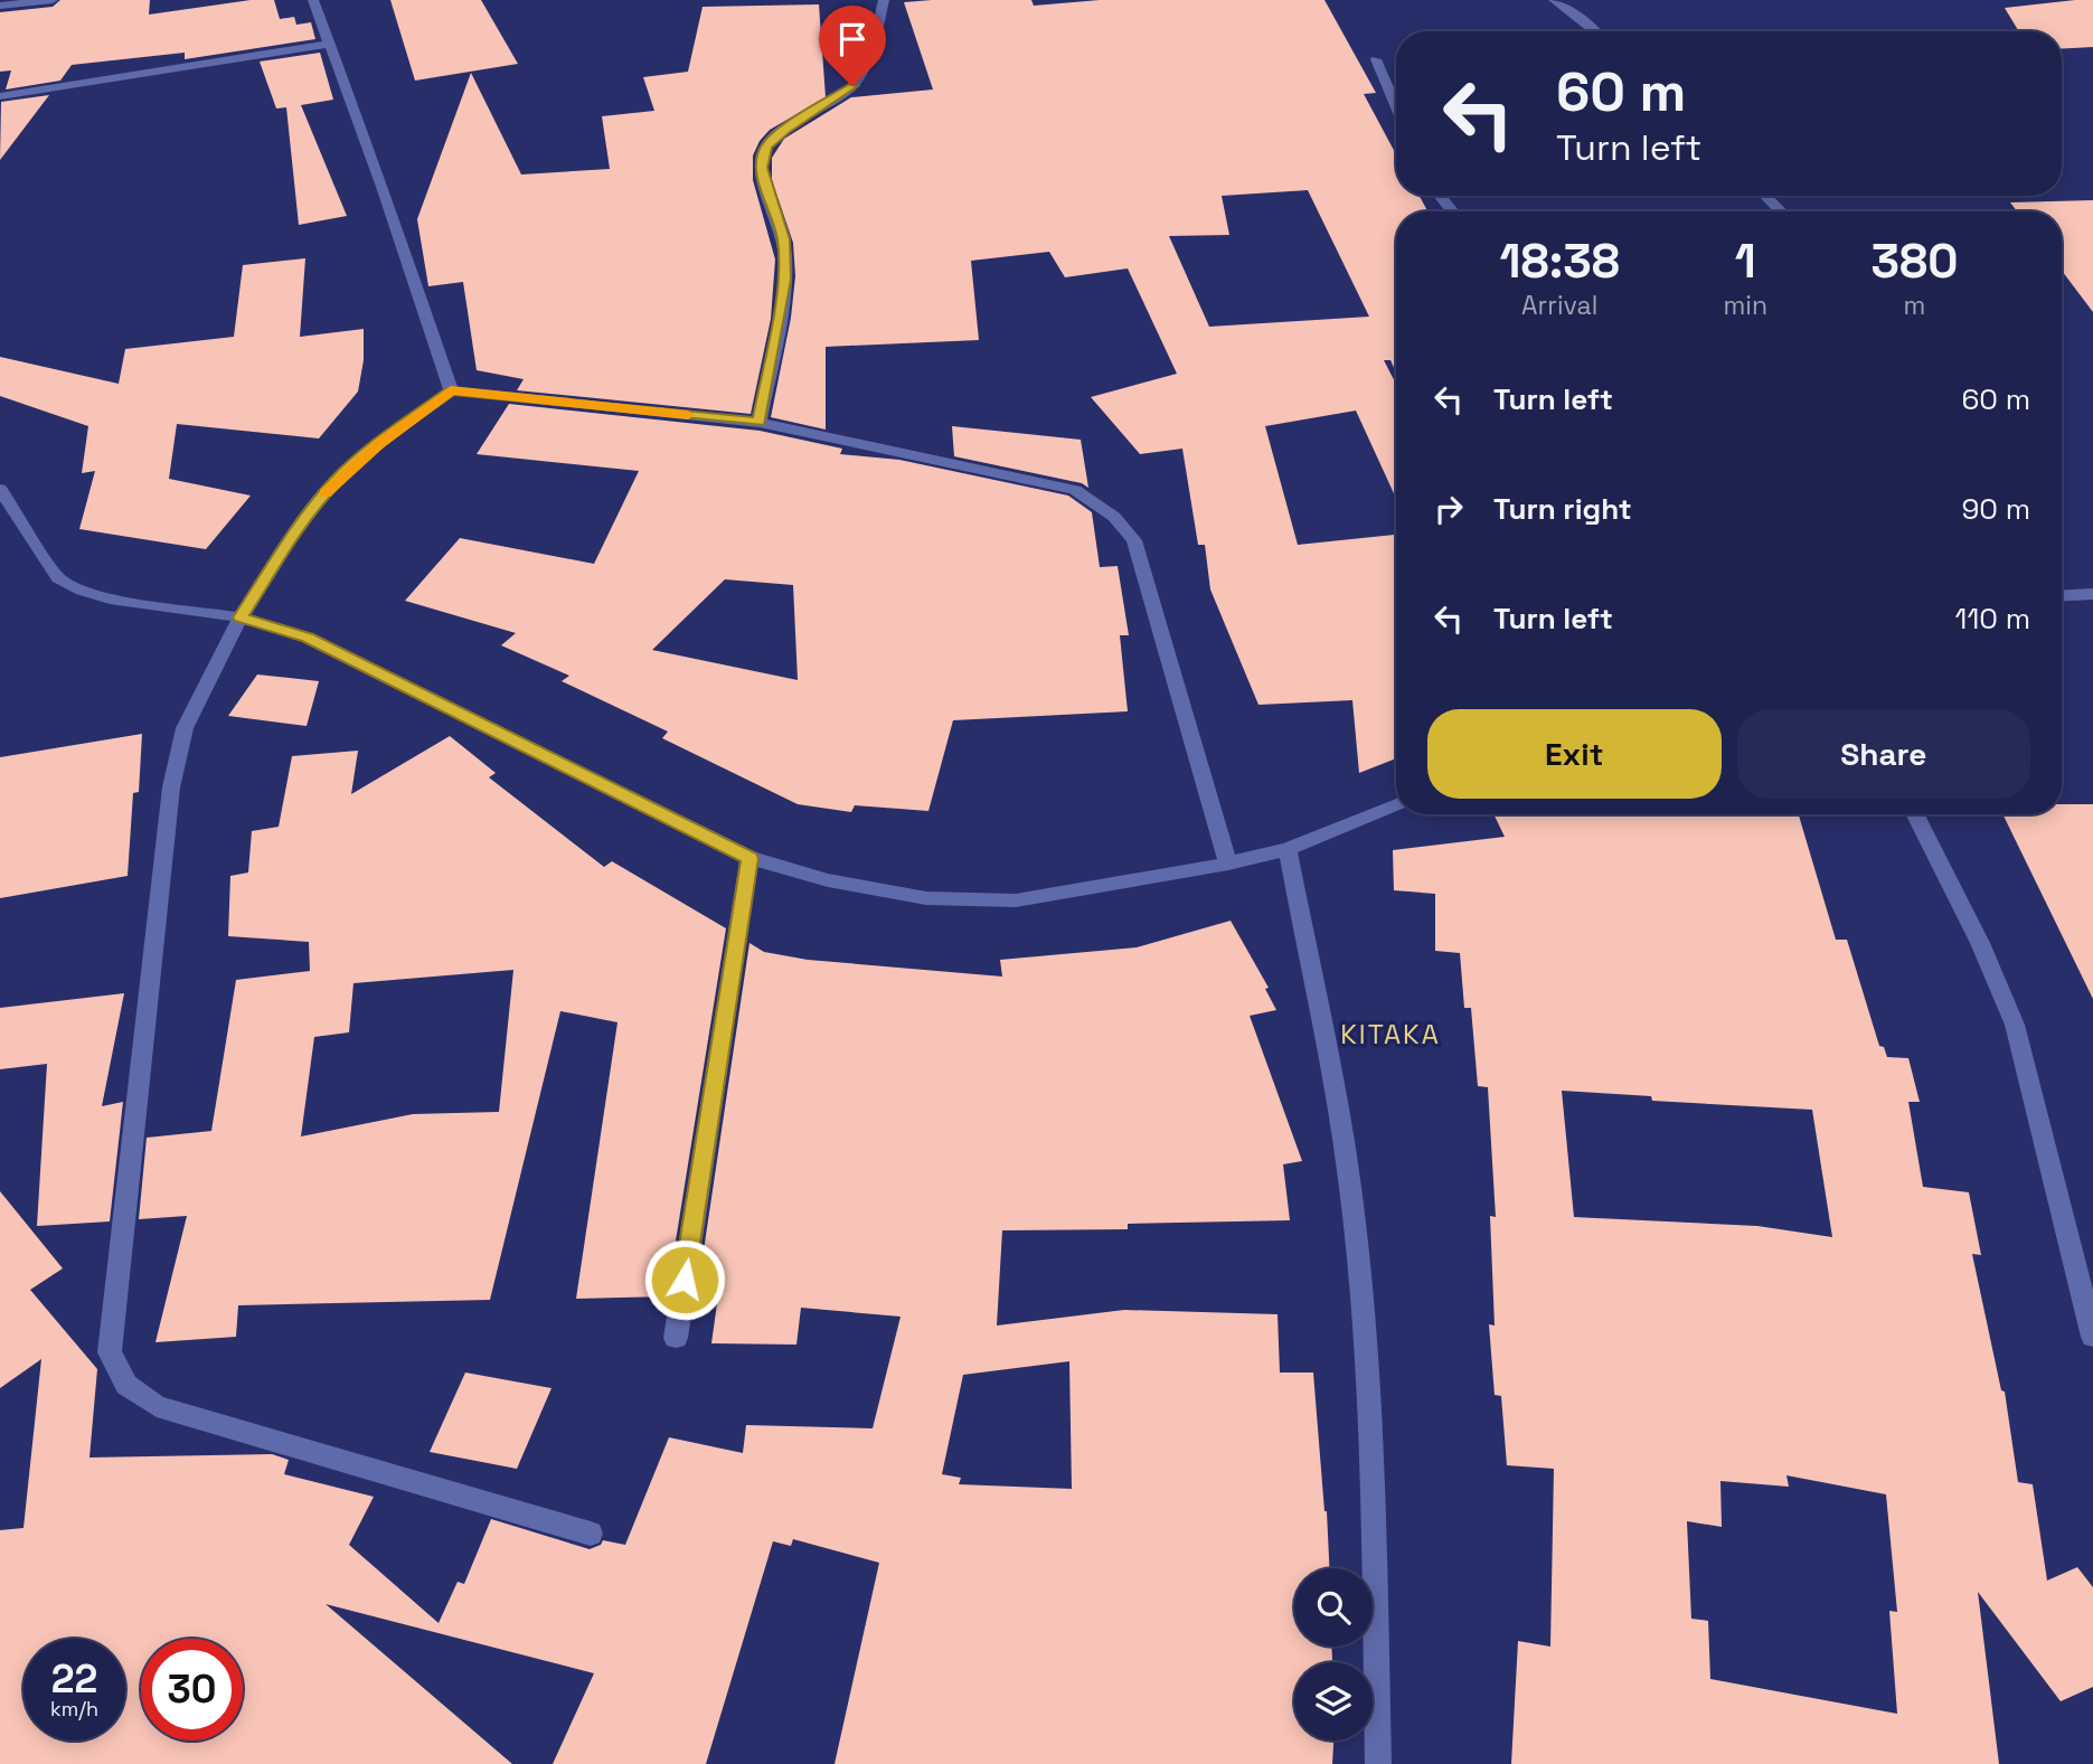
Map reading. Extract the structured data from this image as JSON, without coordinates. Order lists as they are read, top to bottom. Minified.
{"districts":["KITAKA"],"page":{"turn":["60 m","Turn left"],"eta":["18:38","Arrival","1","min","380","m"],"list":[{"name":"Turn left","value":"60 m"},{"name":"Turn right","value":"90 m"},{"name":"Turn left","value":"110 m"}],"buttons":["Exit","Share"],"speed":"22 km/h","limit":"30"}}
